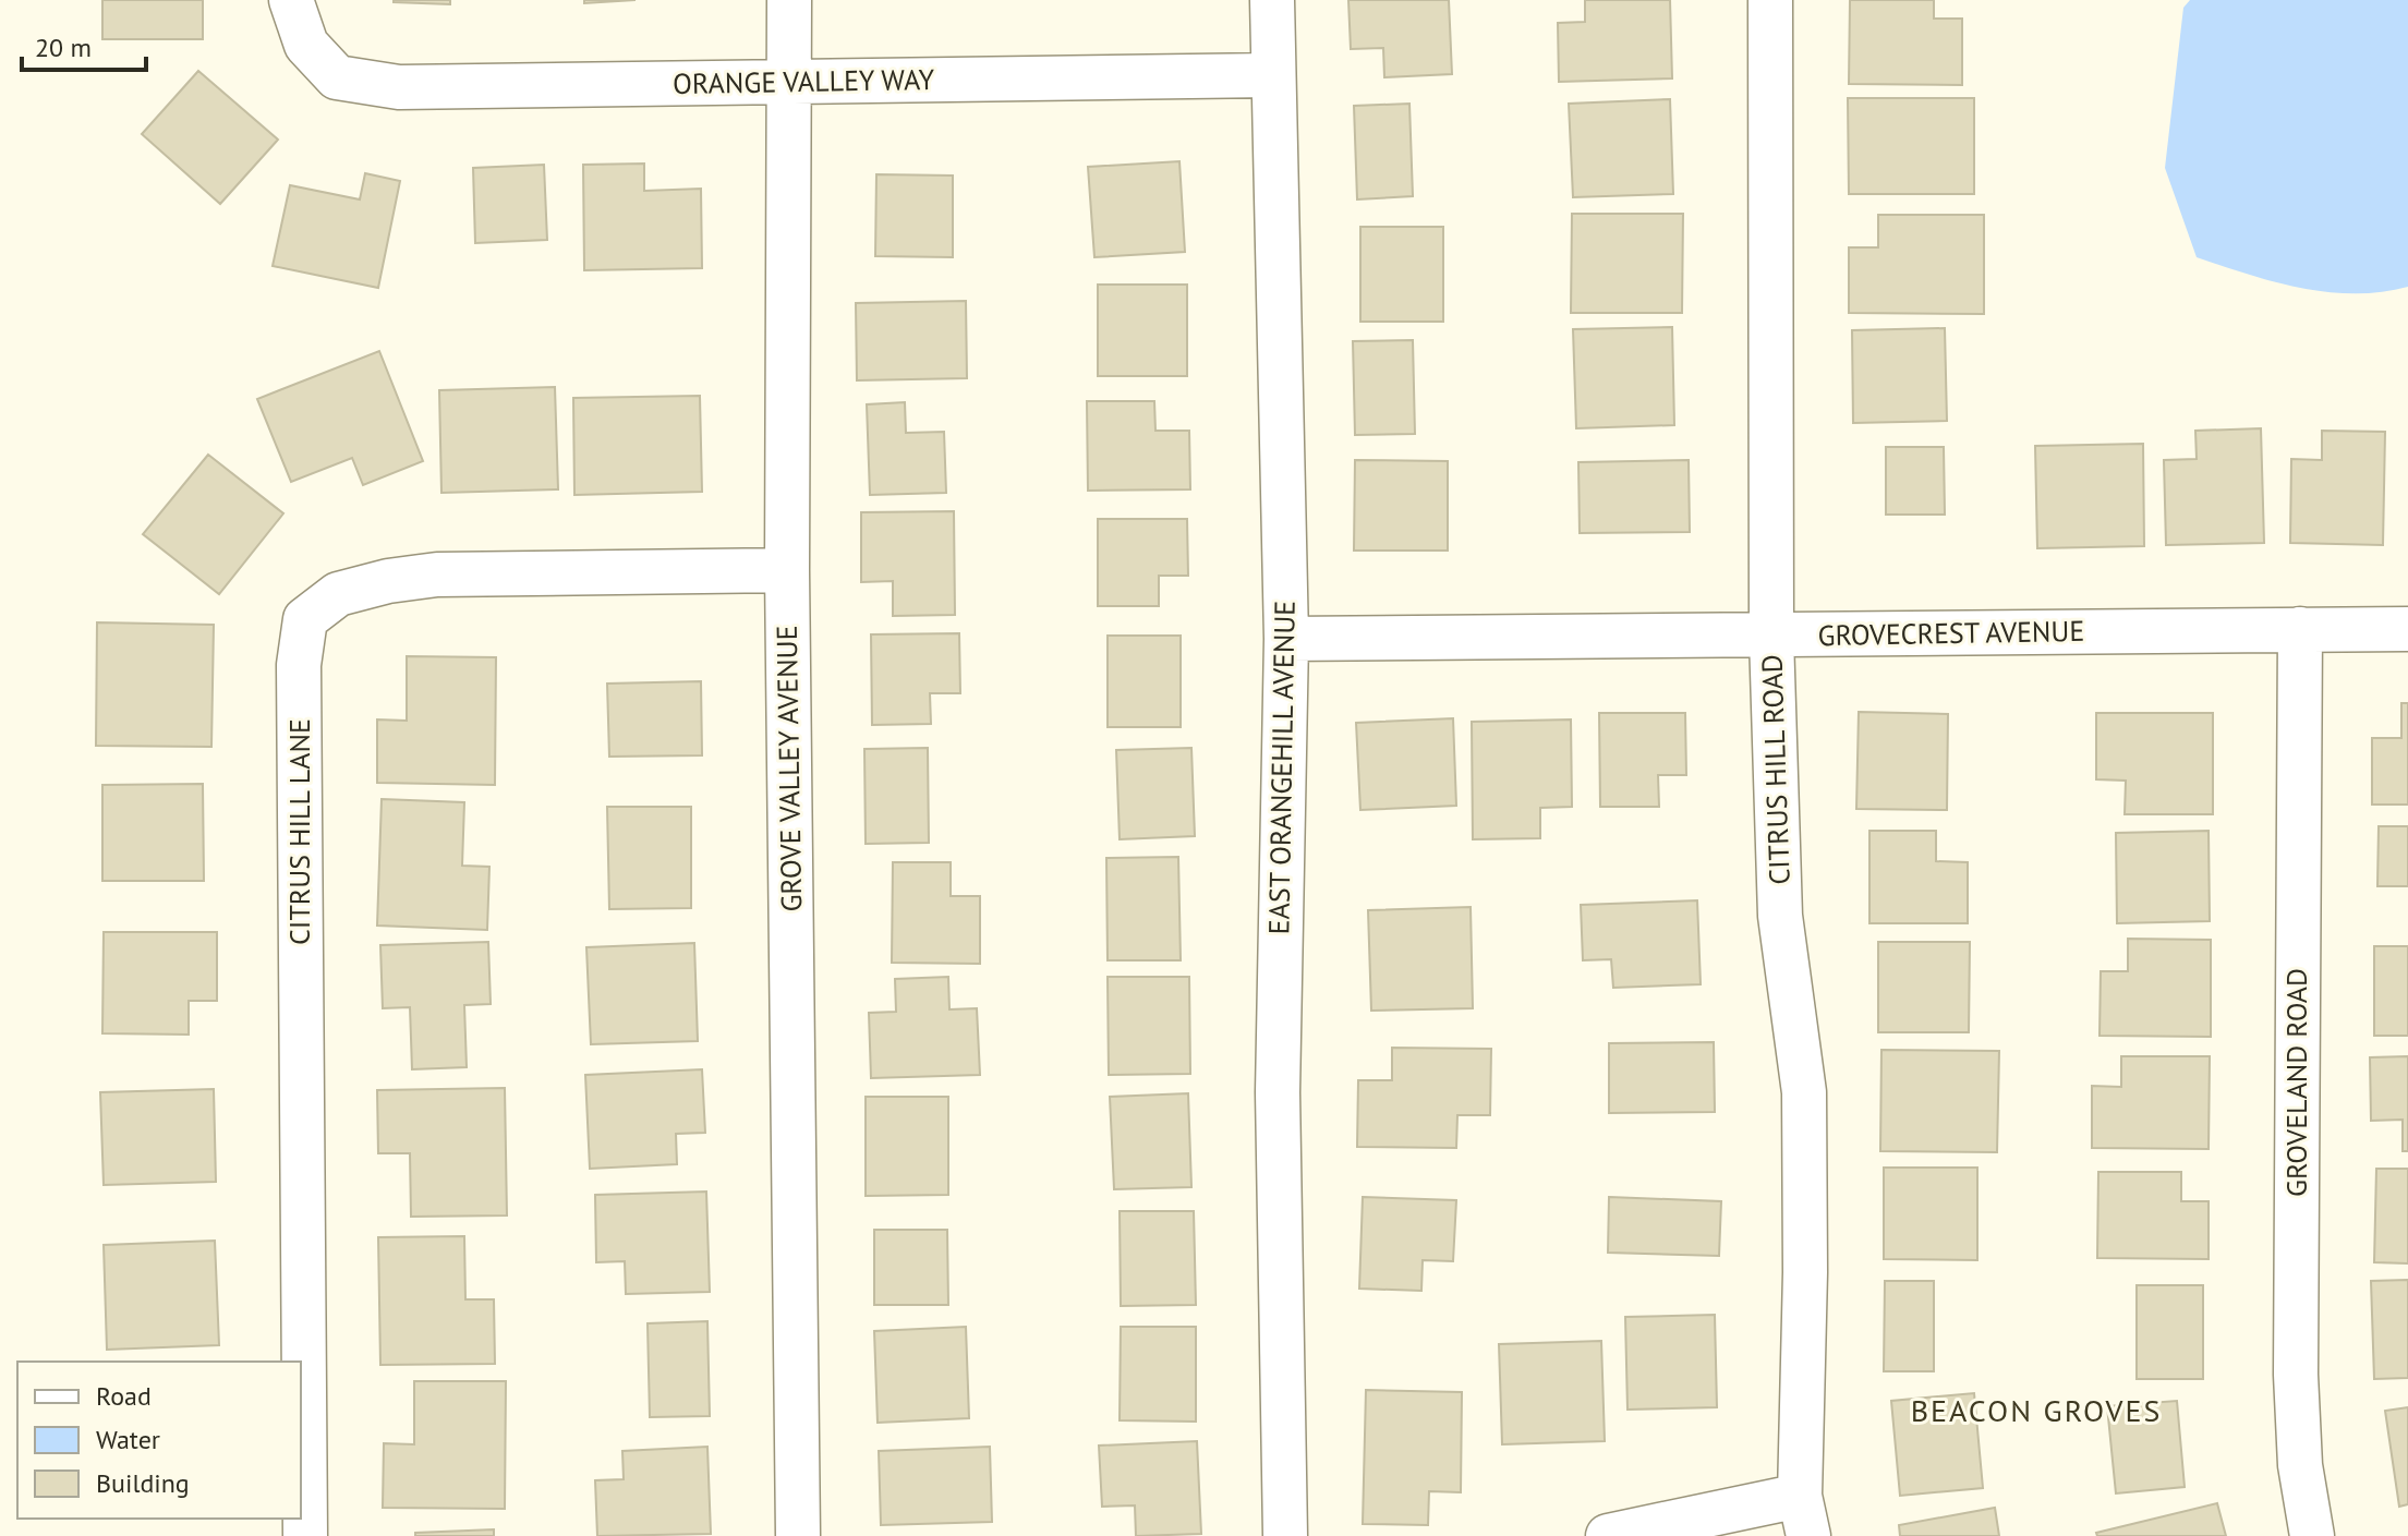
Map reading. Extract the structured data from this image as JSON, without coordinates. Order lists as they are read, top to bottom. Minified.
{"streets":{"street":["ORANGE VALLEY WAY","GROVECREST AVENUE","EAST ORANGEHILL AVENUE","GROVE VALLEY AVENUE","CITRUS HILL ROAD","CITRUS HILL LANE","GROVELAND ROAD"]},"crossings":[["ORANGE VALLEY WAY","EAST ORANGEHILL AVENUE"],["ORANGE VALLEY WAY","GROVE VALLEY AVENUE"],["GROVECREST AVENUE","EAST ORANGEHILL AVENUE"],["GROVECREST AVENUE","CITRUS HILL ROAD"],["GROVECREST AVENUE","GROVELAND ROAD"],["GROVE VALLEY AVENUE","CITRUS HILL LANE"]],"districts":["BEACON GROVES"],"legend":["Road","Water","Building"],"scale_bar":"20 m"}
